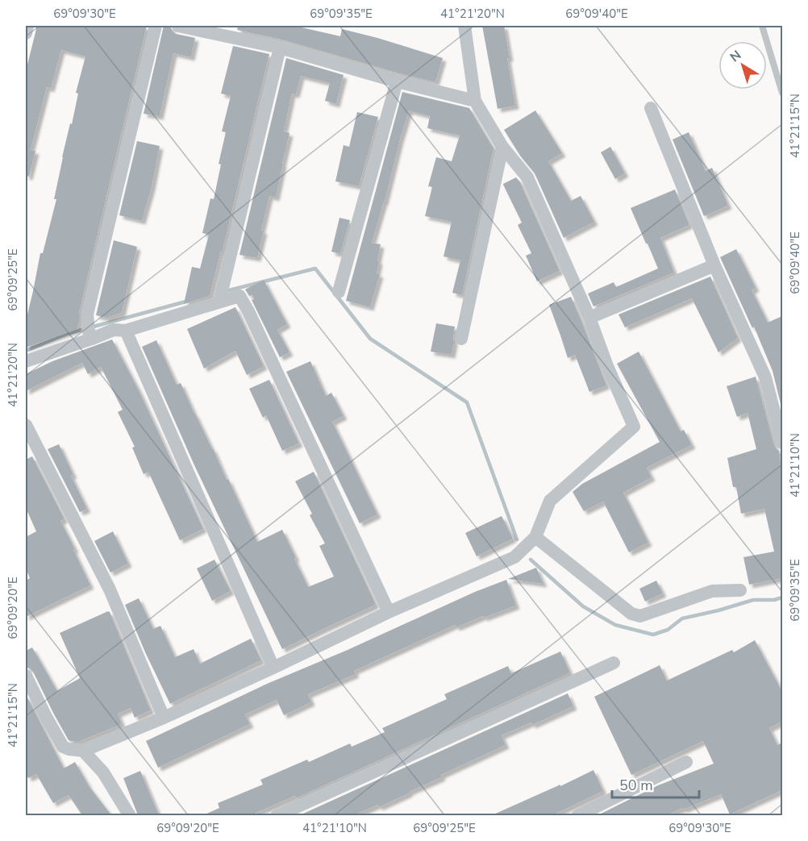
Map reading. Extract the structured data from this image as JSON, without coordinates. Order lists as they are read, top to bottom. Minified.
{"scale_bar":"50 m","north":"top left","coordinates":["69°09'30\"E","69°09'35\"E","41°21'20\"N","69°09'40\"E","41°21'15\"N","69°09'25\"E","41°21'10\"N","69°09'20\"E"]}
